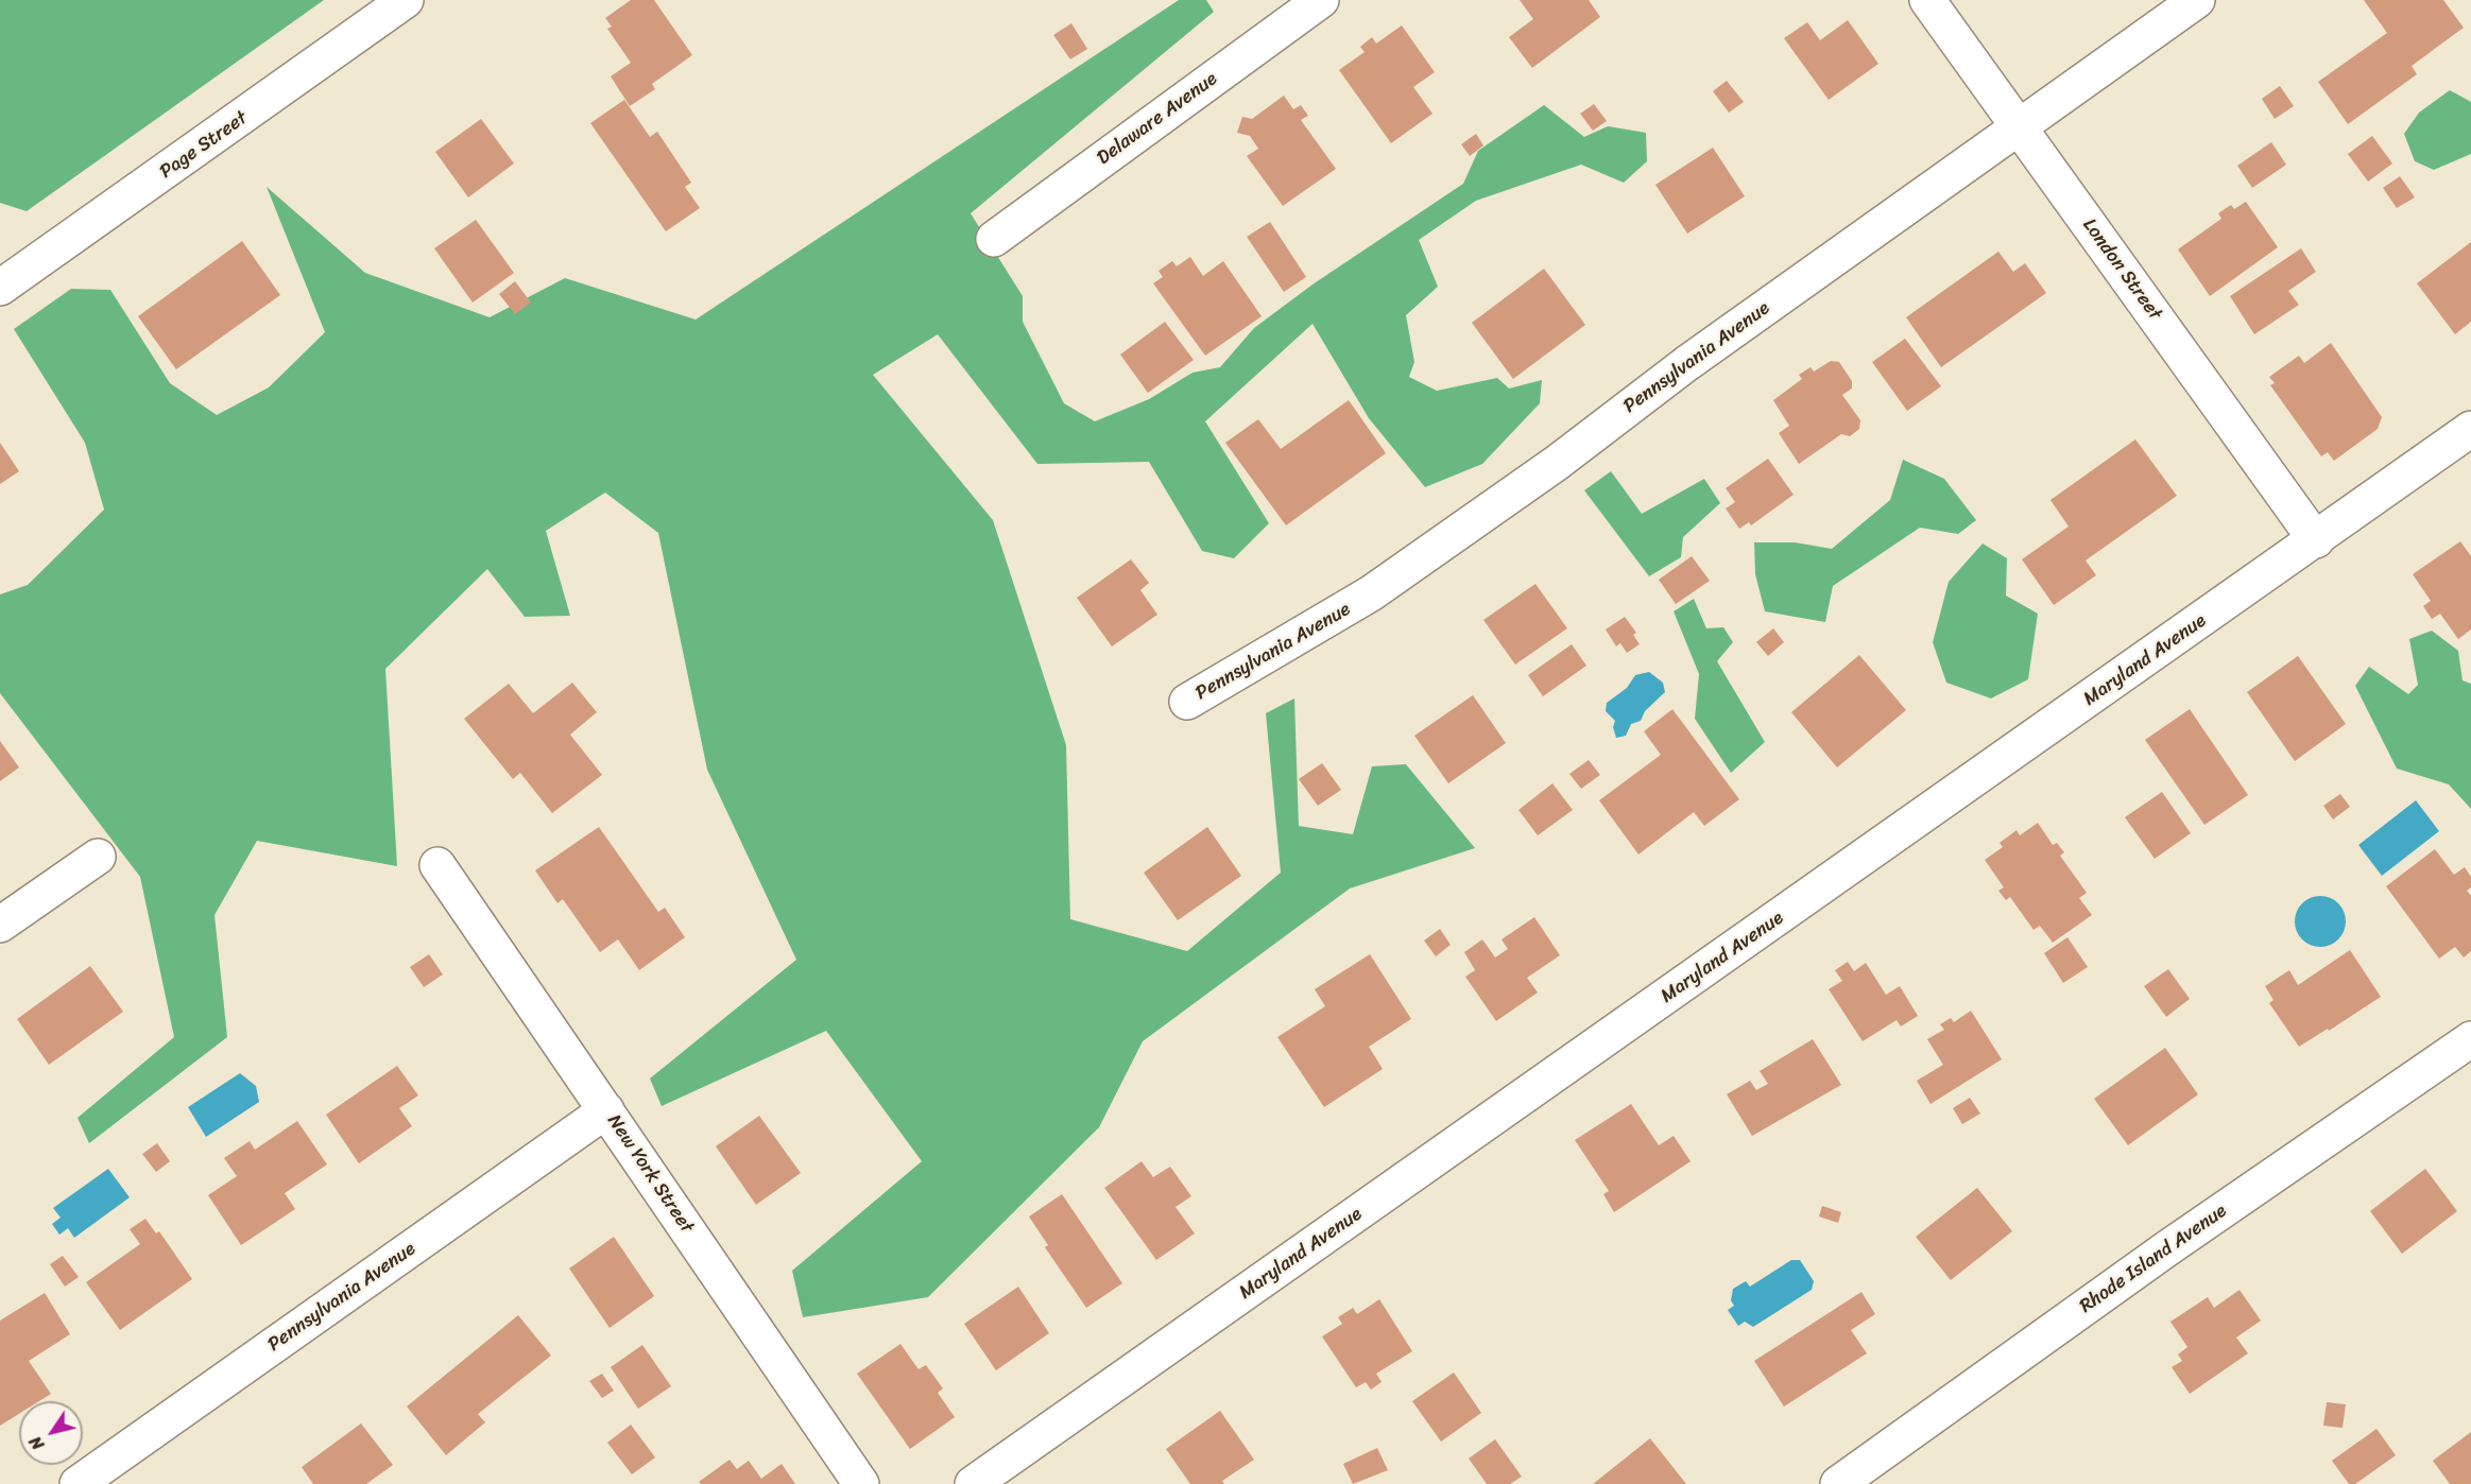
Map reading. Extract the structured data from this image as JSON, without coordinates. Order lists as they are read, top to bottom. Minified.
{"streets":{"street":["Delaware Avenue","Page Street","London Street","Pennsylvania Avenue","Maryland Avenue","New York Street","Rhode Island Avenue"]},"crossings":[["London Street","Pennsylvania Avenue"],["London Street","Maryland Avenue"],["Pennsylvania Avenue","New York Street"]],"north":"bottom left"}
